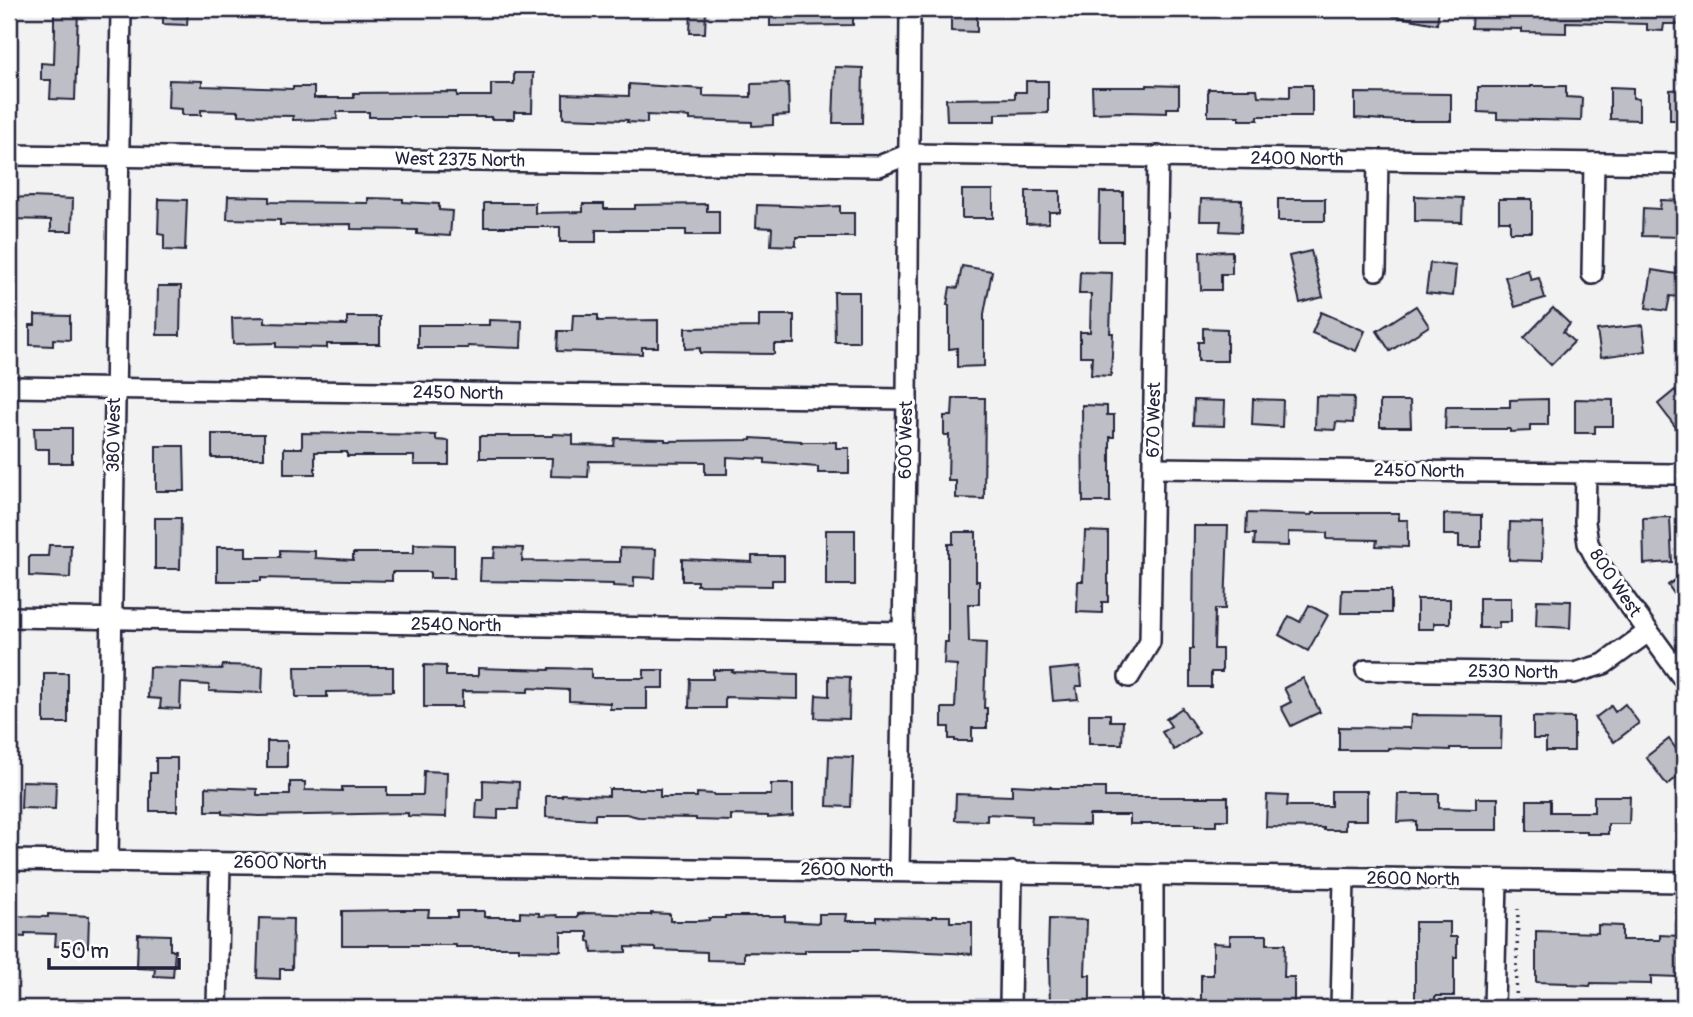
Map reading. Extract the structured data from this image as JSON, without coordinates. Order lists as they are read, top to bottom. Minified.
{"streets":{"street":["2400 North","West 2375 North","2450 North","670 West","380 West","600 West","800 West","2540 North","2530 North","2600 North"]},"crossings":[["2400 North","West 2375 North"],["2400 North","670 West"],["2400 North","600 West"],["West 2375 North","380 West"],["West 2375 North","600 West"],["2450 North","670 West"],["2450 North","380 West"],["2450 North","600 West"],["2450 North","800 West"],["380 West","2540 North"],["380 West","2600 North"],["600 West","2540 North"],["600 West","2600 North"],["800 West","2530 North"]],"scale_bar":"50 m"}
